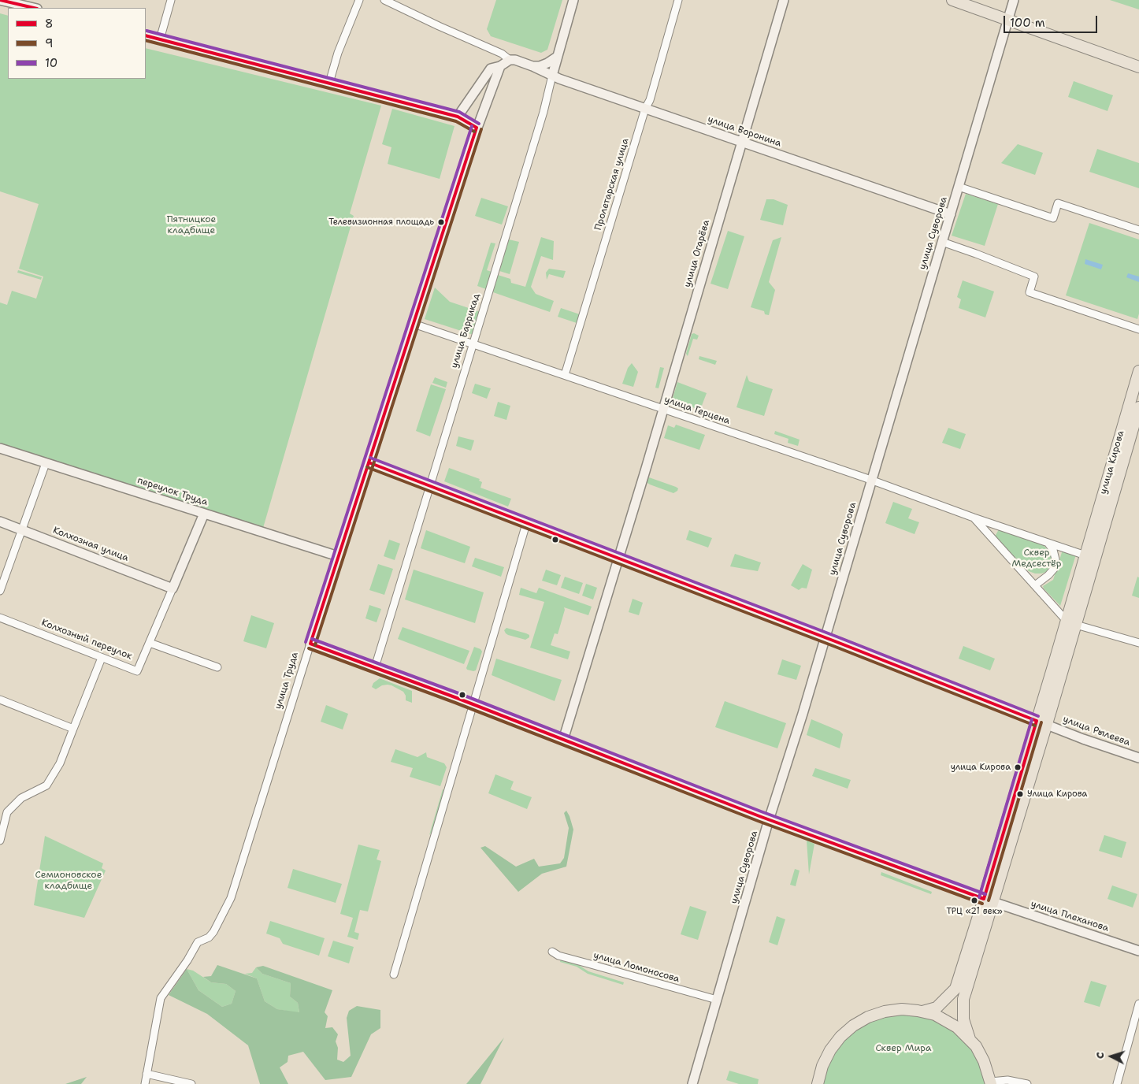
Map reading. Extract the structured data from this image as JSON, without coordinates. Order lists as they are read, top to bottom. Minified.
{"streets":{"main road":["улица Кирова"],"street":["улица Воронина","Пролетарская улица","улица Суворова","улица Огарёва","улица Баррикад","улица Герцена","переулок Труда","Колхозная улица","Колхозный переулок","улица Труда","улица Рылеева","улица Плеханова","улица Ломоносова"]},"crossings":[["улица Воронина","Пролетарская улица"],["улица Воронина","улица Суворова"],["улица Воронина","улица Огарёва"],["улица Воронина","улица Баррикад"],["Пролетарская улица","улица Герцена"],["улица Суворова","улица Герцена"],["улица Суворова","улица Рылеева"],["улица Суворова","улица Плеханова"],["улица Суворова","улица Ломоносова"],["улица Огарёва","улица Герцена"],["улица Огарёва","улица Рылеева"],["улица Огарёва","улица Плеханова"],["улица Баррикад","улица Герцена"],["улица Баррикад","улица Рылеева"],["улица Баррикад","улица Плеханова"],["улица Герцена","улица Кирова"],["улица Герцена","улица Труда"],["улица Кирова","улица Рылеева"],["улица Кирова","улица Плеханова"],["переулок Труда","Колхозный переулок"],["переулок Труда","улица Труда"],["Колхозная улица","Колхозный переулок"],["улица Труда","улица Рылеева"],["улица Труда","улица Плеханова"]],"parks":["Пятницкое кладбище","Сквер Медсестёр","Семионовское кладбище","Сквер Мира"],"places":["Телевизионная площадь","улица Кирова","Улица Кирова","ТРЦ «21 век»"],"lines":["transit line 8","transit line 10","transit line 9"],"legend":["8","9","10"],"scale_bar":"100 m","north":"left"}
